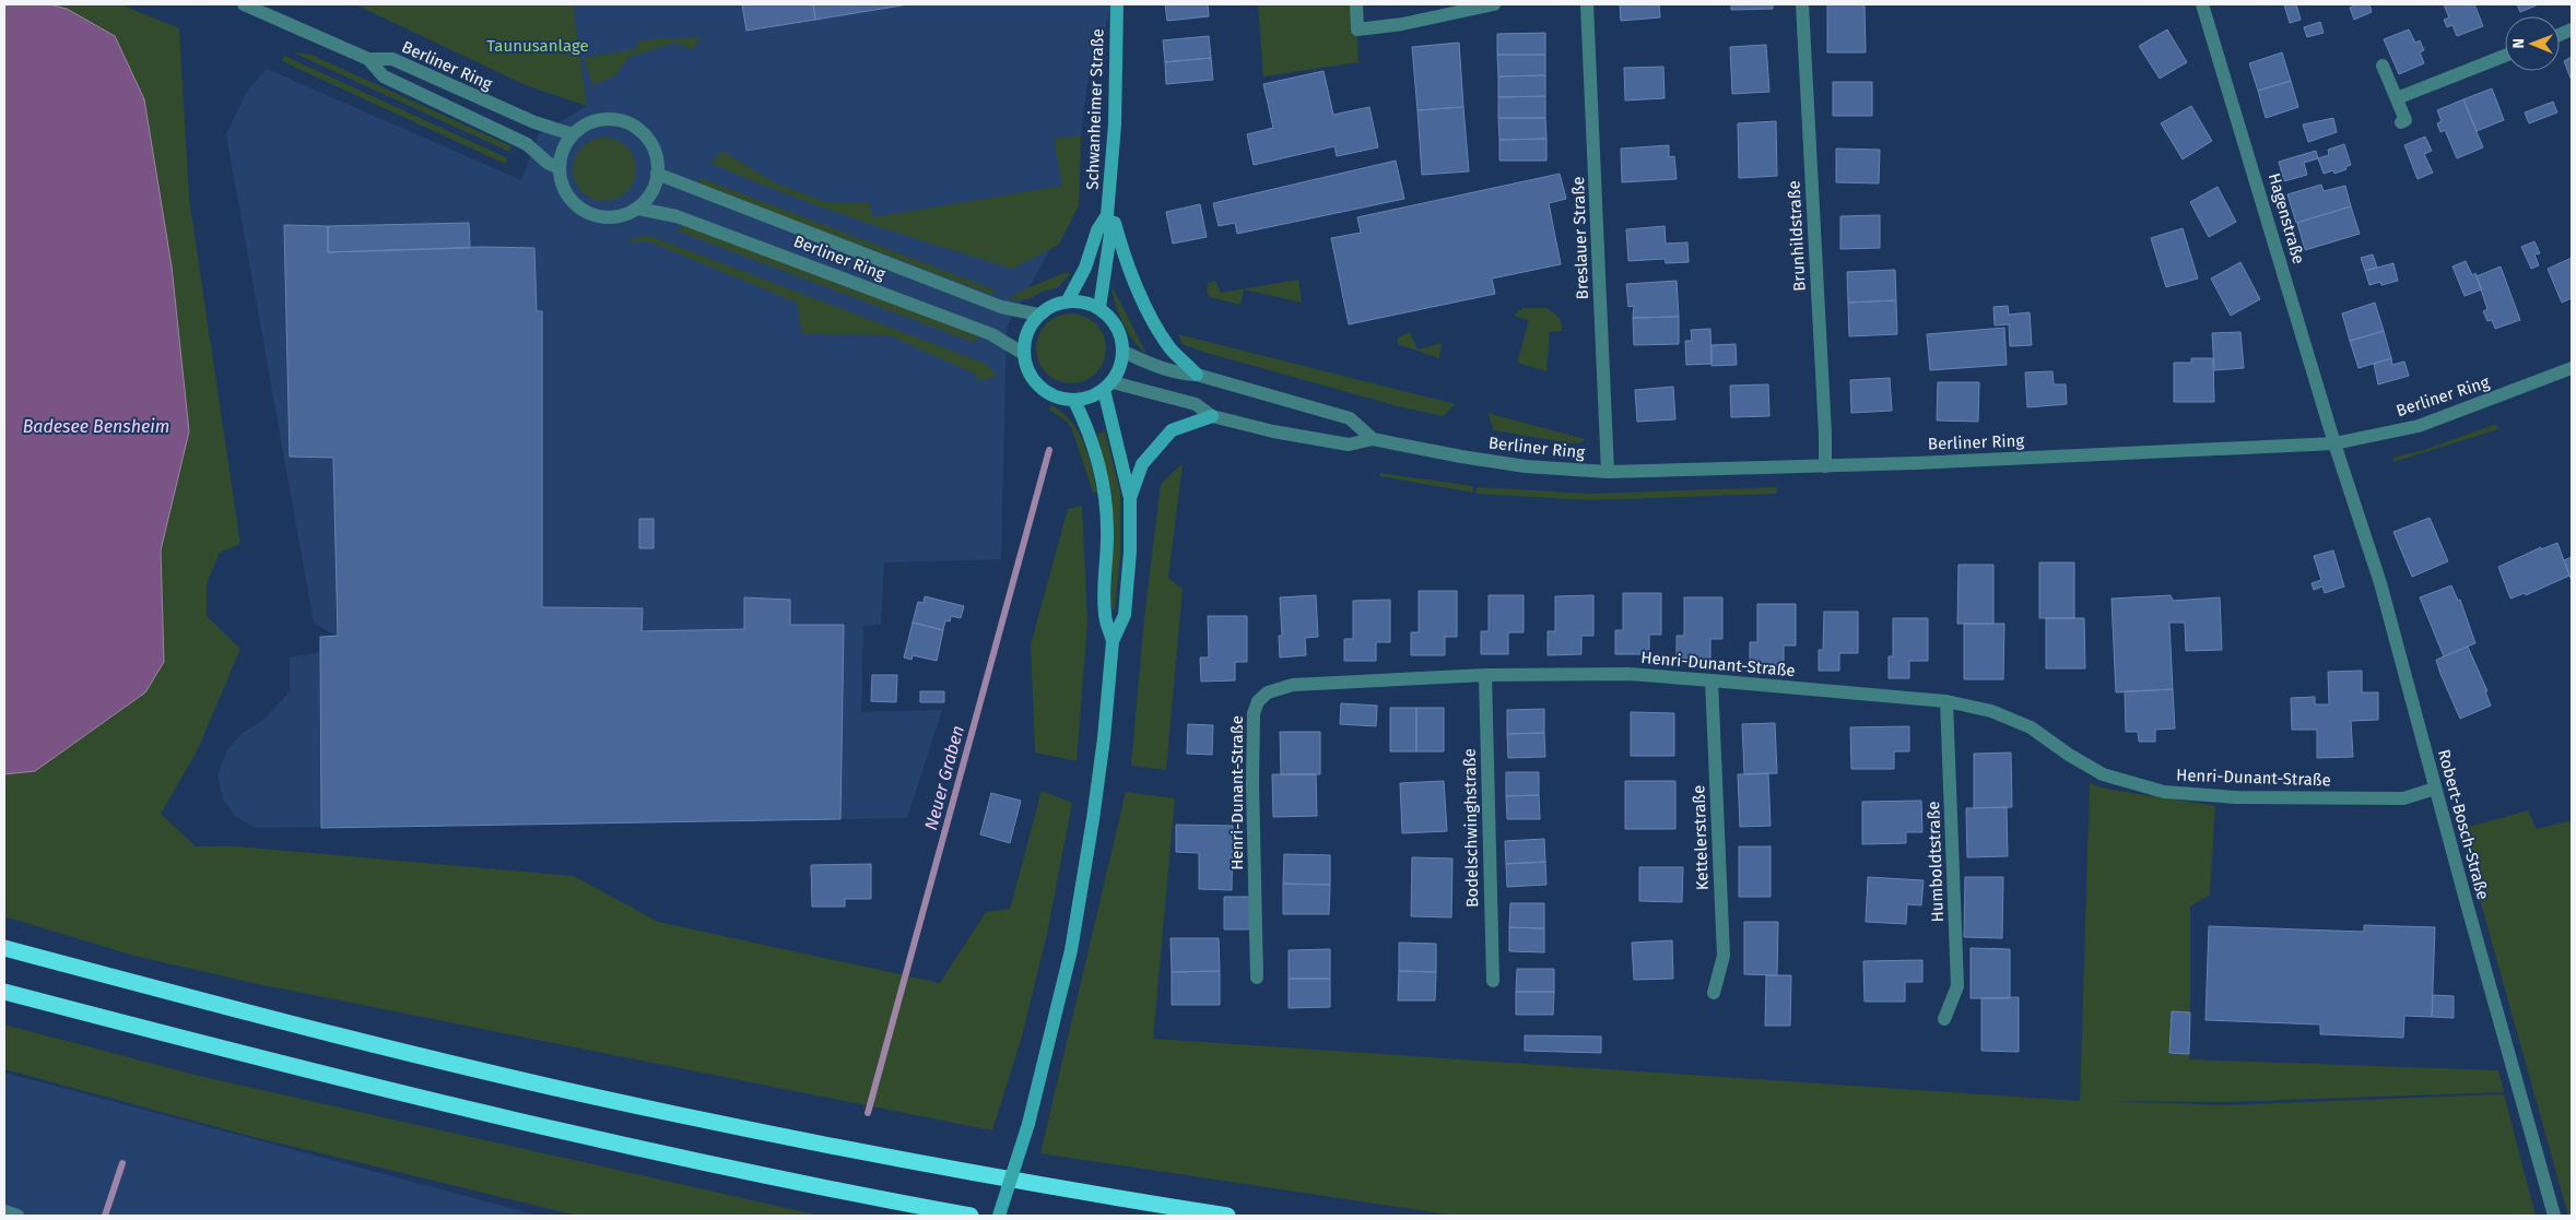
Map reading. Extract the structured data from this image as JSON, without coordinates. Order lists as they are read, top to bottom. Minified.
{"streets":{"main road":["Schwanheimer Straße"],"street":["Berliner Ring","Hagenstraße","Brunhildstraße","Breslauer Straße","Henri-Dunant-Straße","Robert-Bosch-Straße","Bodelschwinghstraße","Kettelerstraße","Humboldtstraße"]},"crossings":[["Berliner Ring","Schwanheimer Straße"],["Berliner Ring","Hagenstraße"],["Berliner Ring","Brunhildstraße"],["Berliner Ring","Breslauer Straße"],["Berliner Ring","Robert-Bosch-Straße"],["Hagenstraße","Robert-Bosch-Straße"],["Henri-Dunant-Straße","Robert-Bosch-Straße"],["Henri-Dunant-Straße","Bodelschwinghstraße"],["Henri-Dunant-Straße","Kettelerstraße"],["Henri-Dunant-Straße","Humboldtstraße"]],"water":["Badesee Bensheim","Neuer Graben"],"parks":["Taunusanlage"],"north":"left"}
